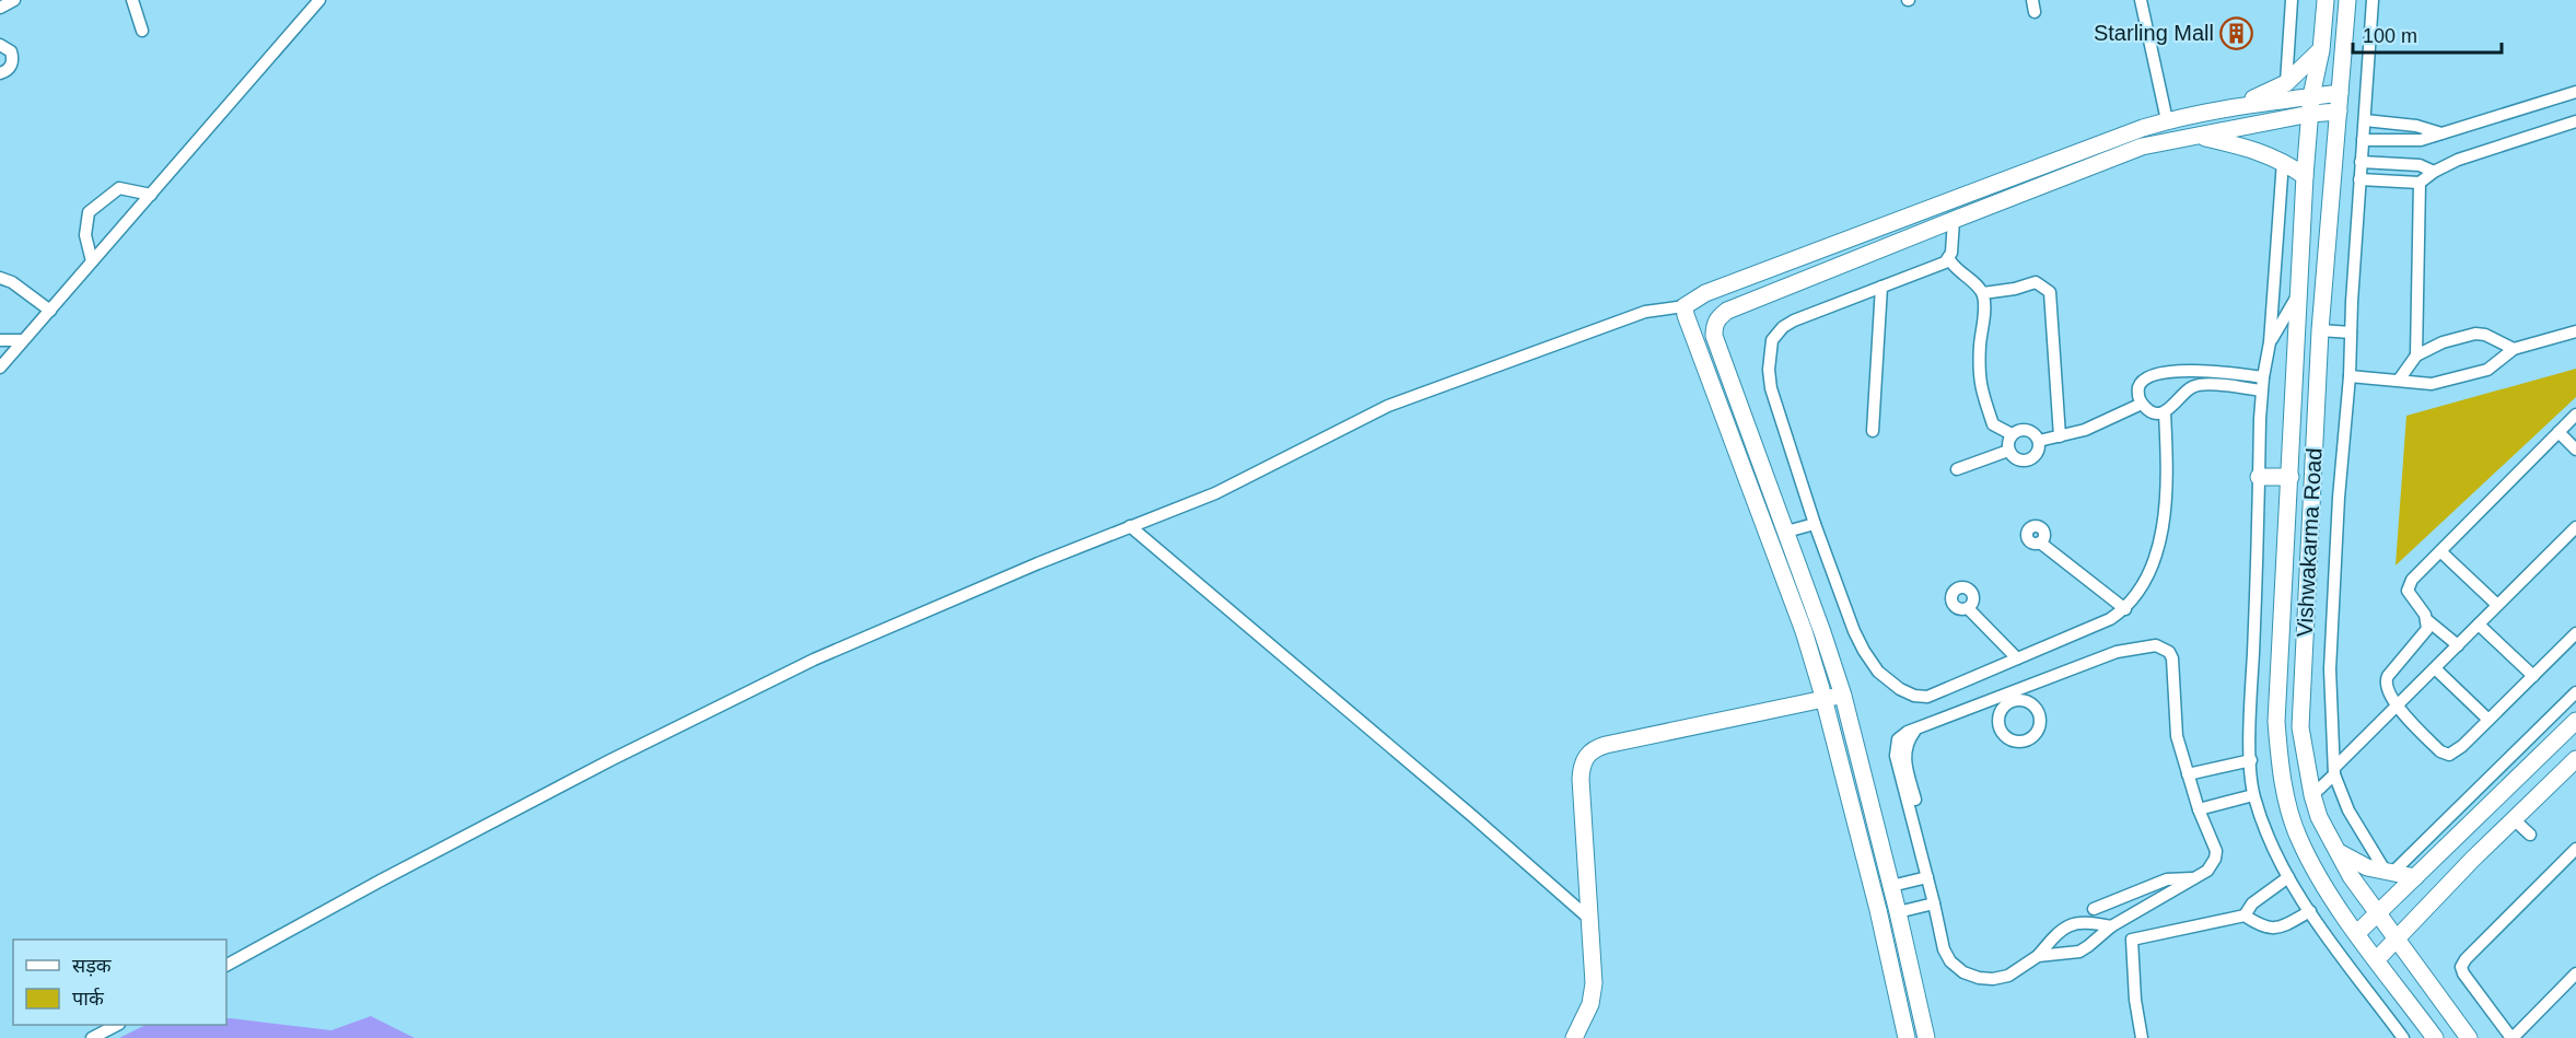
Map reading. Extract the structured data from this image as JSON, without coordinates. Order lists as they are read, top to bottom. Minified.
{"streets":{"street":["Vishwakarma Road"]},"places":{"building":["Starling Mall"]},"legend":["सड़क","पार्क"],"scale_bar":"100 m"}
